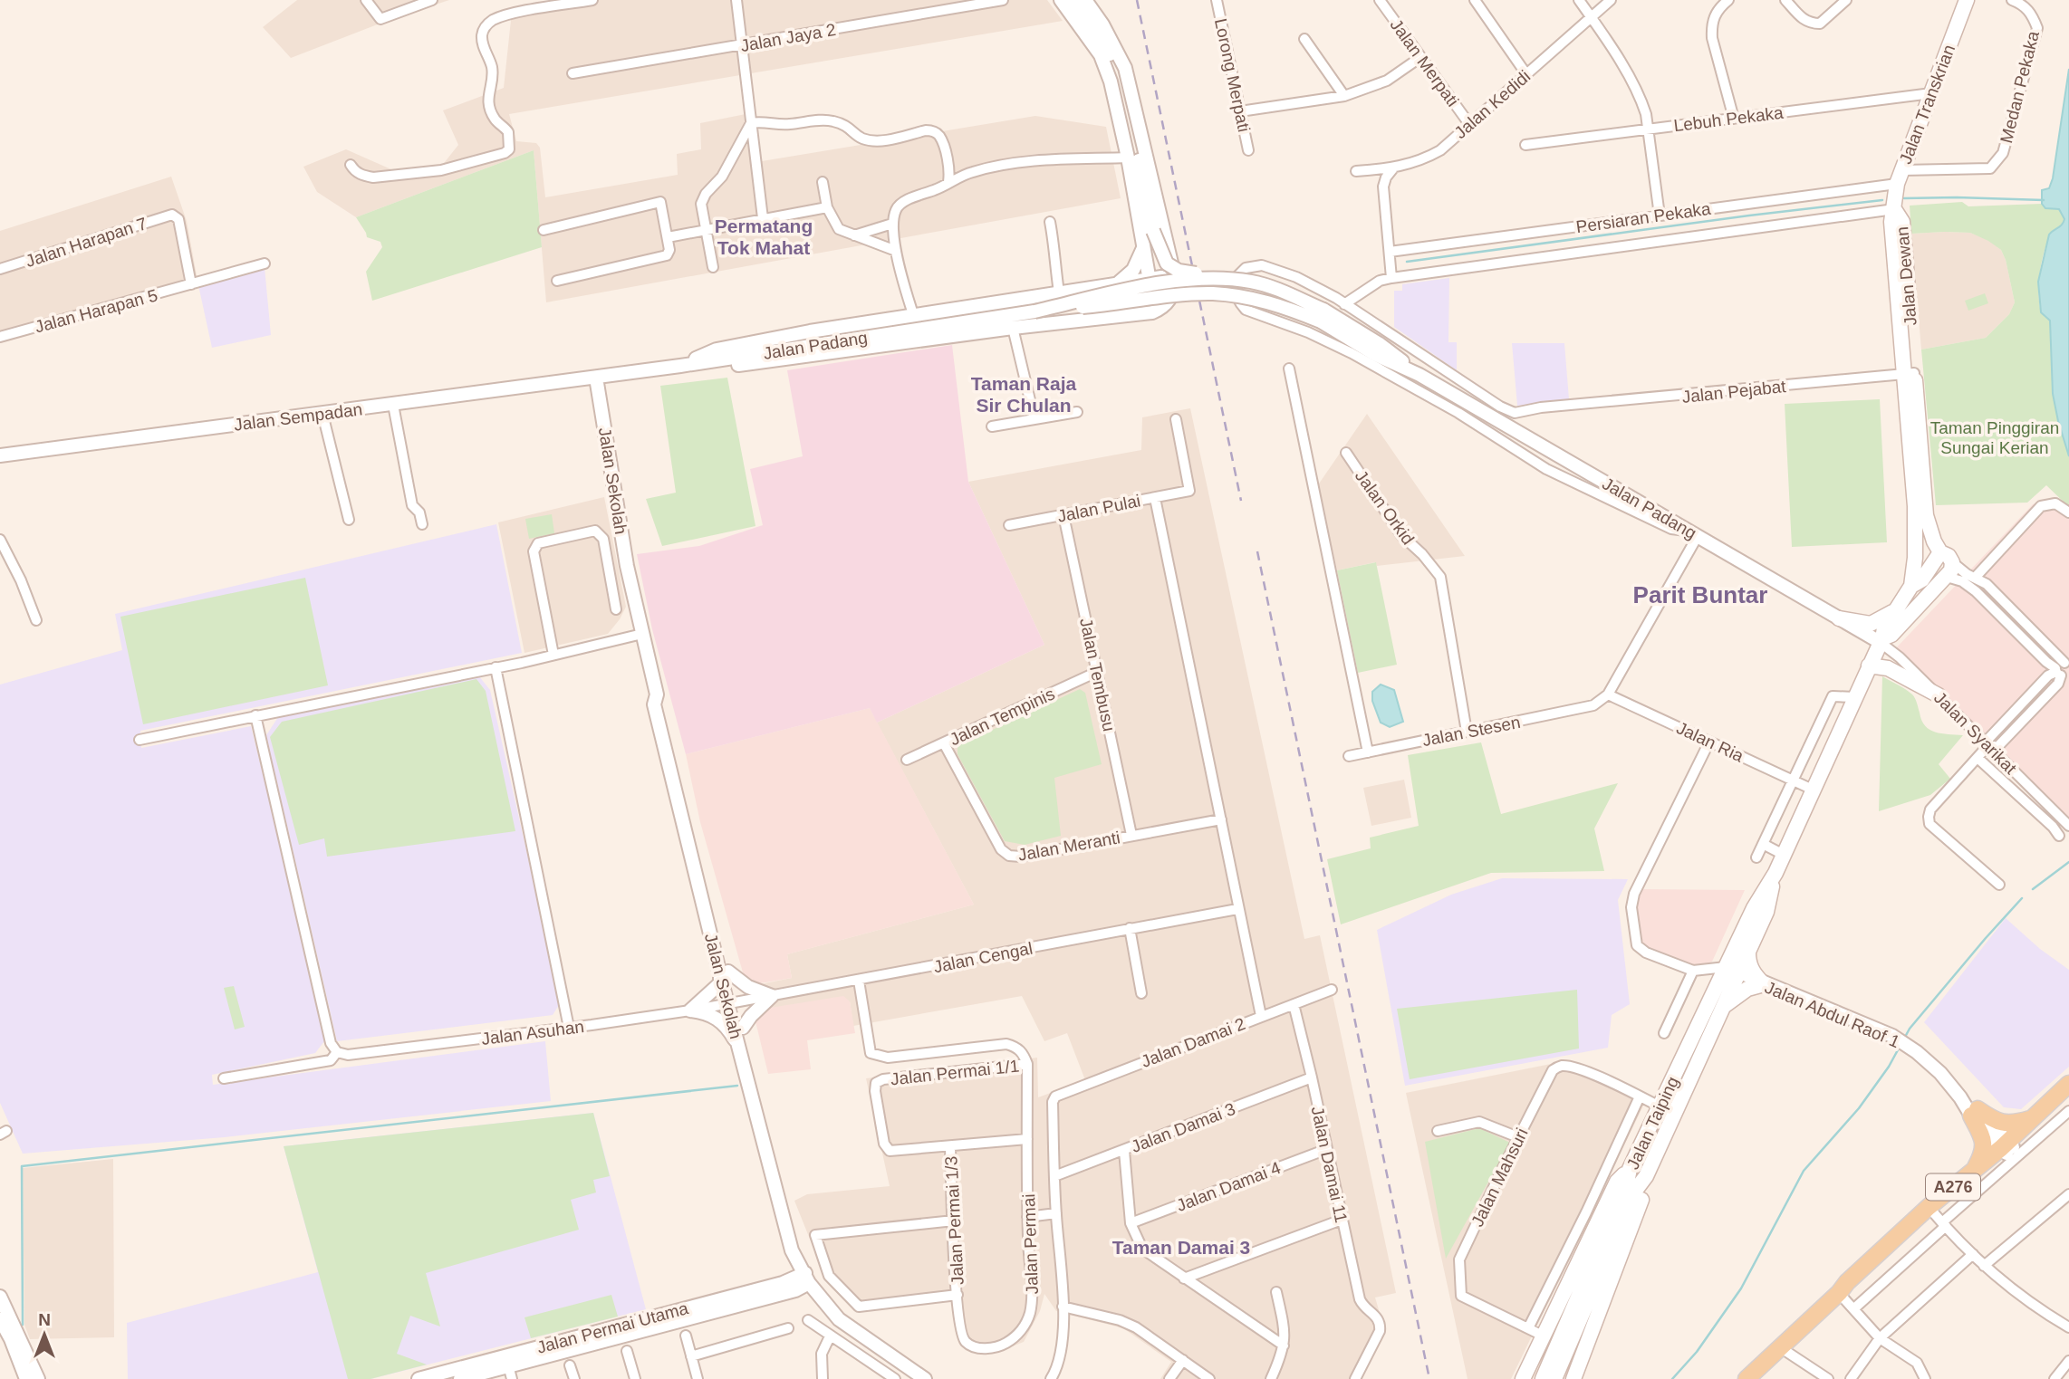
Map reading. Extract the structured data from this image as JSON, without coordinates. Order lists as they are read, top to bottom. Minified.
{"streets":{"main road":["Jalan Transkrian","Jalan Dewan","Jalan Taiping","A276"],"street":["Jalan Jaya 2","Jalan Merpati","Lorong Merpati","Medan Pekaka","Jalan Kedidi","Lebuh Pekaka","Persiaran Pekaka","Jalan Harapan 7","Jalan Harapan 5","Jalan Padang","Jalan Pejabat","Jalan Sempadan","Jalan Sekolah","Jalan Orkid","Jalan Pulai","Jalan Tembusu","Jalan Tempinis","Jalan Stesen","Jalan Syarikat","Jalan Ria","Jalan Meranti","Jalan Cengal","Jalan Abdul Raof 1","Jalan Asuhan","Jalan Damai 2","Jalan Permai 1/1","Jalan Damai 3","Jalan Damai 11","Jalan Mahsuri","Jalan Damai 4","Jalan Permai 1/3","Jalan Permai","Jalan Permai Utama"]},"crossings":[["Jalan Merpati","Jalan Kedidi"],["Medan Pekaka","Jalan Transkrian"],["Medan Pekaka","Persiaran Pekaka"],["Jalan Transkrian","Lebuh Pekaka"],["Jalan Transkrian","Persiaran Pekaka"],["Jalan Transkrian","Jalan Dewan"],["Jalan Harapan 7","Jalan Harapan 5"],["Jalan Dewan","Jalan Pejabat"],["Jalan Dewan","Jalan Taiping"],["Jalan Padang","Jalan Sempadan"],["Jalan Padang","Jalan Sekolah"],["Jalan Padang","Jalan Syarikat"],["Jalan Padang","Jalan Taiping"],["Jalan Sempadan","Jalan Sekolah"],["Jalan Sekolah","Jalan Cengal"],["Jalan Sekolah","Jalan Asuhan"],["Jalan Sekolah","Jalan Permai Utama"],["Jalan Orkid","Jalan Stesen"],["Jalan Pulai","Jalan Tembusu"],["Jalan Tembusu","Jalan Tempinis"],["Jalan Tembusu","Jalan Meranti"],["Jalan Tempinis","Jalan Meranti"],["Jalan Stesen","Jalan Ria"],["Jalan Syarikat","Jalan Taiping"],["Jalan Ria","Jalan Taiping"],["Jalan Cengal","Jalan Asuhan"],["Jalan Cengal","Jalan Permai"],["Jalan Abdul Raof 1","Jalan Taiping"],["Jalan Abdul Raof 1","A276"],["Jalan Damai 2","Jalan Damai 3"],["Jalan Damai 2","Jalan Damai 11"],["Jalan Permai 1/1","Jalan Permai 1/3"],["Jalan Permai 1/1","Jalan Permai"],["Jalan Damai 3","Jalan Damai 11"],["Jalan Damai 11","Jalan Damai 4"],["Jalan Permai 1/3","Jalan Permai"]],"districts":["Permatang Tok Mahat","Taman Raja Sir Chulan","Parit Buntar","Taman Damai 3"],"parks":["Taman Pinggiran Sungai Kerian"],"north":"top"}
